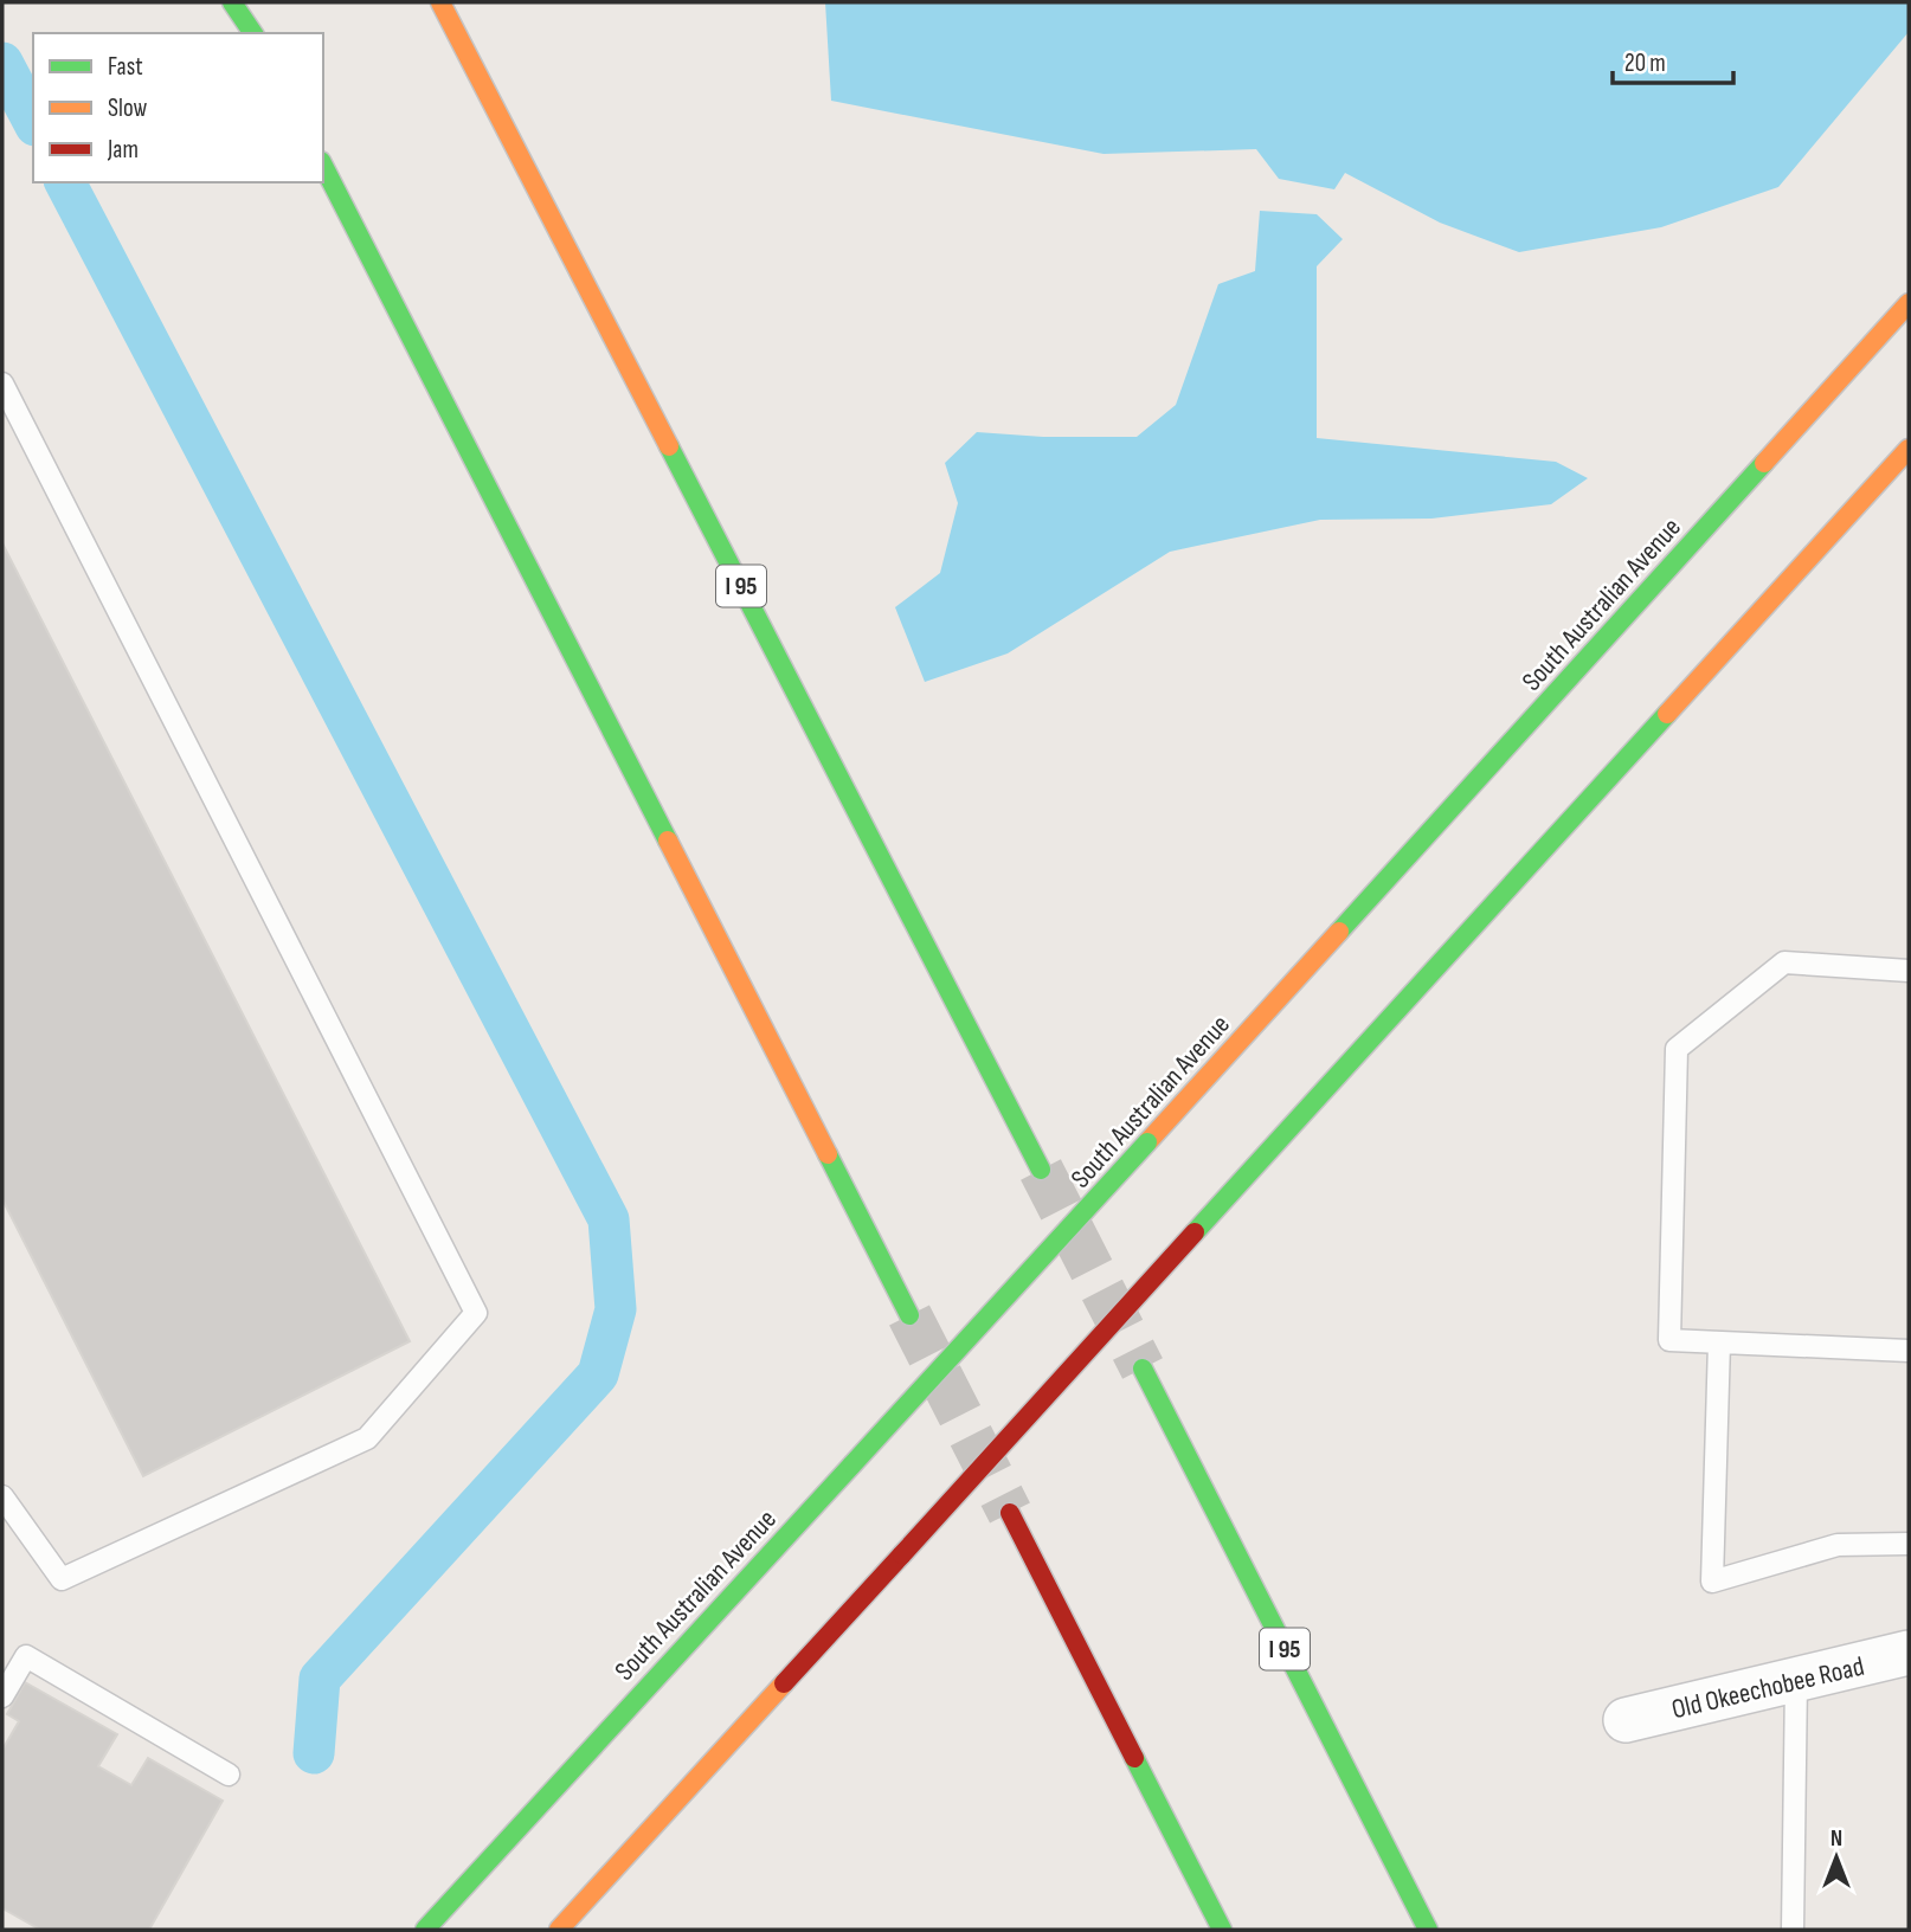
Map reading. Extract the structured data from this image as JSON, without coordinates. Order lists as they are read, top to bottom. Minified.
{"streets":{"main road":["I 95","South Australian Avenue"],"street":["Old Okeechobee Road"]},"legend":["Fast","Slow","Jam"],"scale_bar":"20 m","north":"top"}
